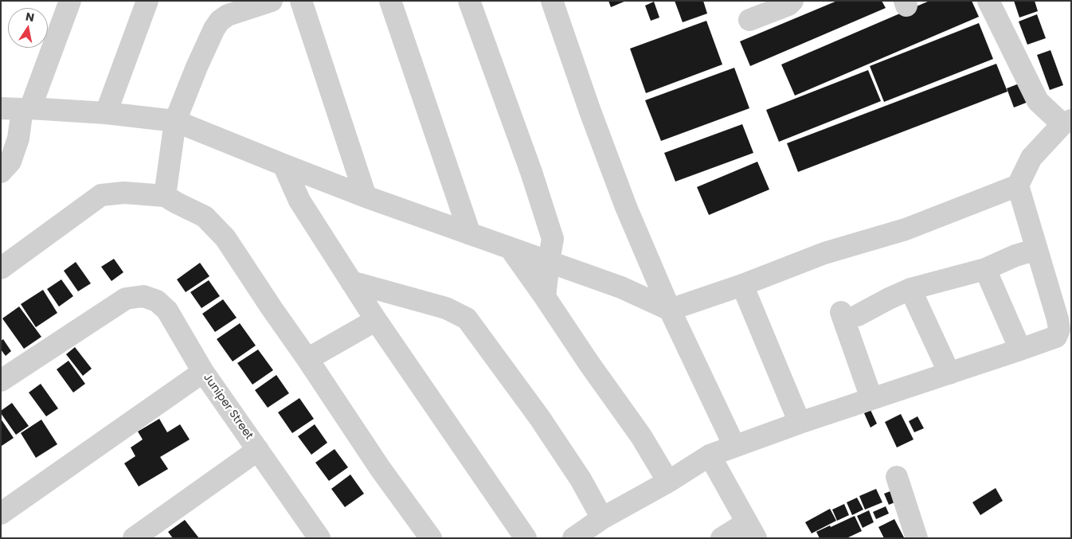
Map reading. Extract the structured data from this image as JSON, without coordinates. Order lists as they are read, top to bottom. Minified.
{"streets":{"street":["Juniper Street"]},"north":"top"}
